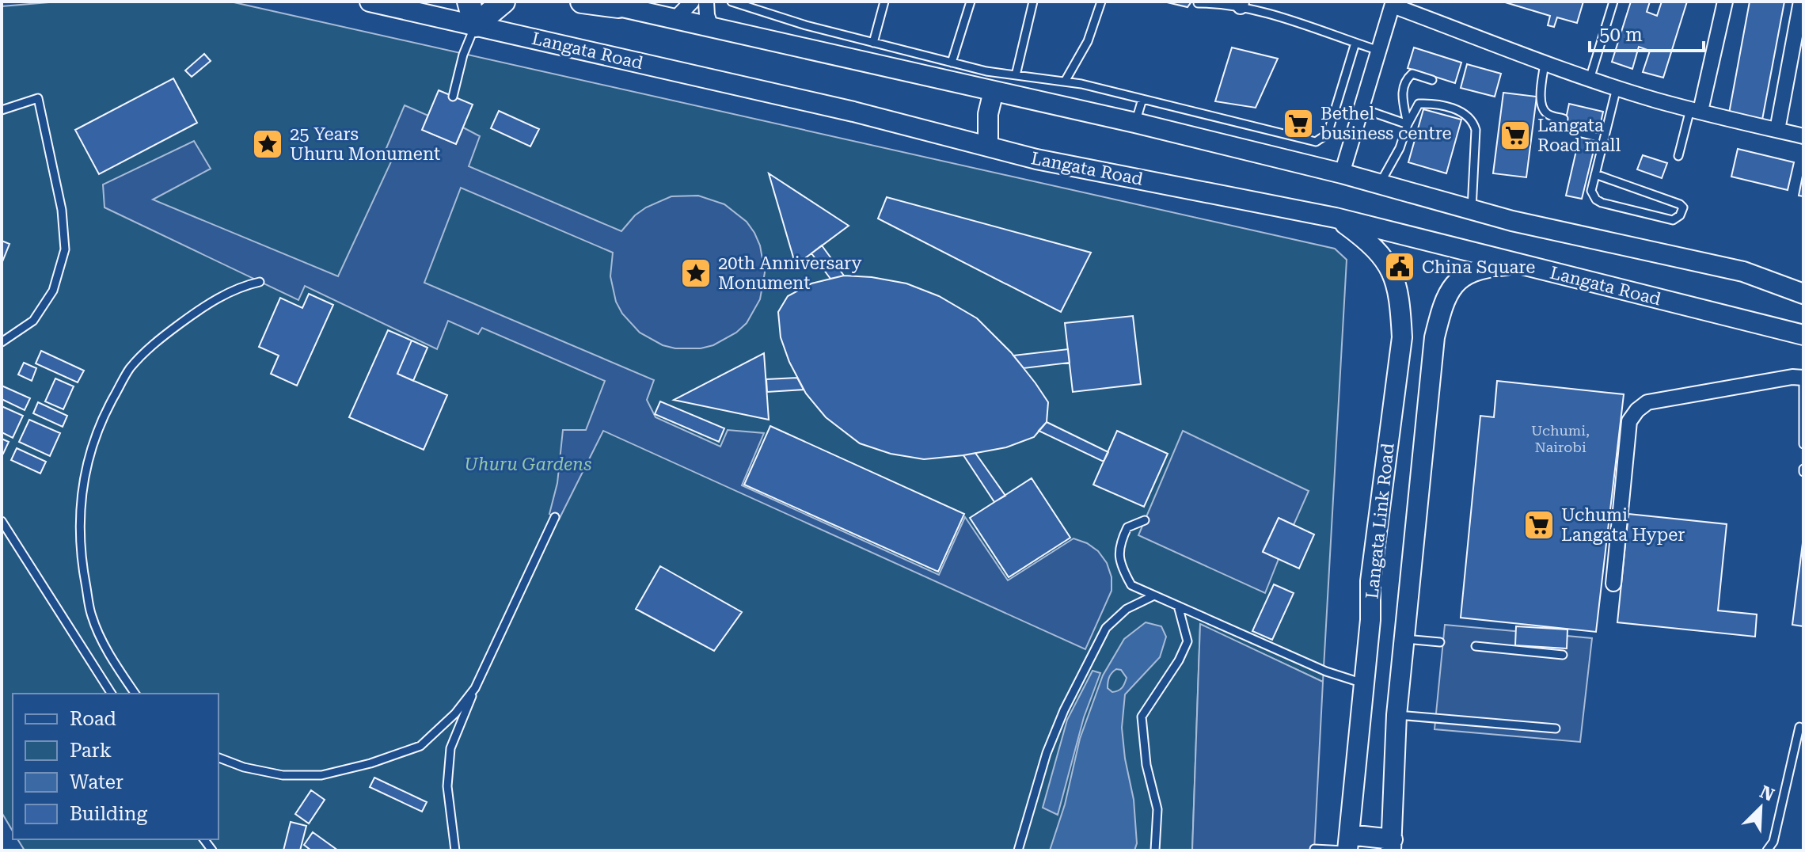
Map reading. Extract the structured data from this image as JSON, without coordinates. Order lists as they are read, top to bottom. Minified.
{"streets":{"main road":["Langata Road","Langata Link Road"]},"crossings":[["Langata Road","Langata Link Road"]],"parks":["Uhuru Gardens"],"places":{"supermarket":["Bethel business centre","Langata Road mall","Uchumi Langata Hyper"],"place":["25 Years Uhuru Monument","20th Anniversary Monument"],"public building":["China Square"]},"house_numbers":["Uchumi, Nairobi"],"legend":["Road","Park","Water","Building"],"scale_bar":"50 m","north":"top right"}
